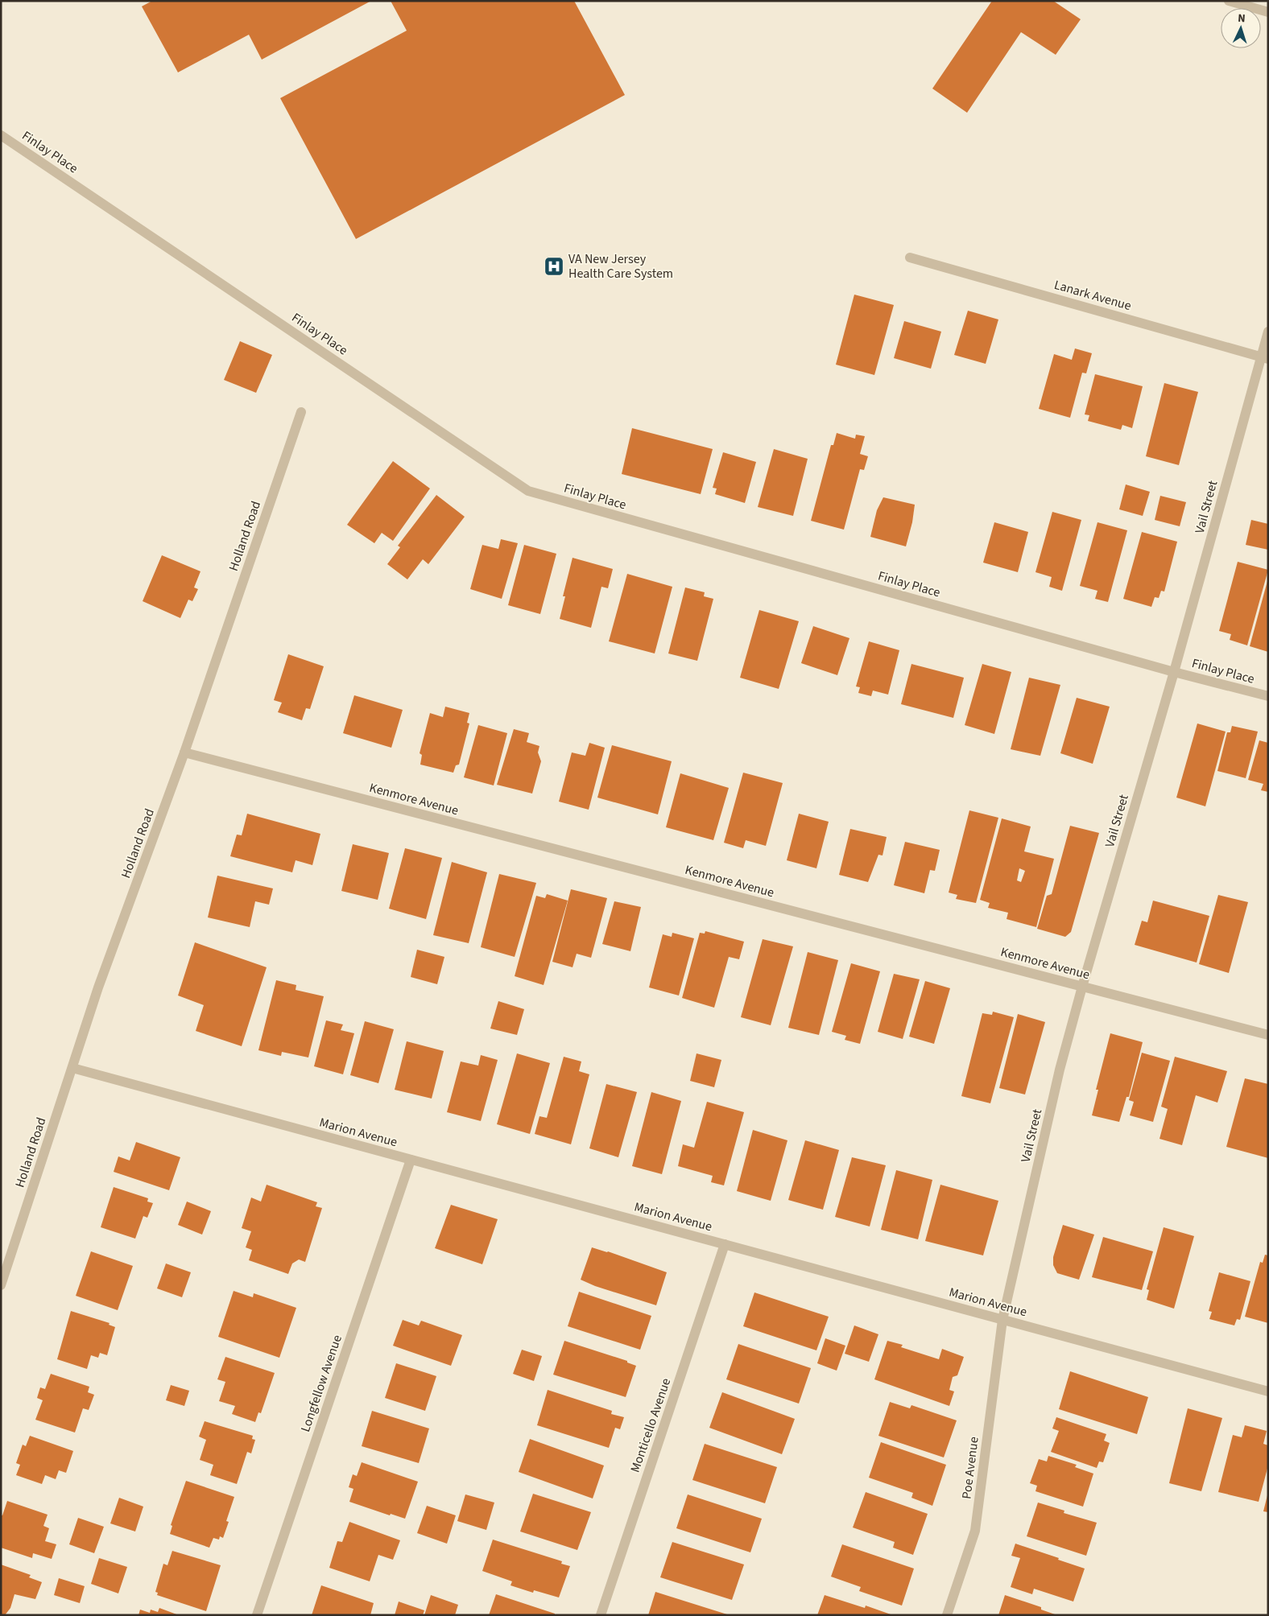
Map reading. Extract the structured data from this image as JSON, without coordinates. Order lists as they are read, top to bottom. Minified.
{"streets":{"street":["Finlay Place","Lanark Avenue","Vail Street","Holland Road","Kenmore Avenue","Marion Avenue","Longfellow Avenue","Monticello Avenue","Poe Avenue"]},"crossings":[["Finlay Place","Vail Street"],["Lanark Avenue","Vail Street"],["Vail Street","Kenmore Avenue"],["Vail Street","Marion Avenue"],["Vail Street","Poe Avenue"],["Holland Road","Kenmore Avenue"],["Holland Road","Marion Avenue"],["Marion Avenue","Longfellow Avenue"],["Marion Avenue","Monticello Avenue"],["Marion Avenue","Poe Avenue"]],"places":{"hospital":["VA New Jersey Health Care System"]},"north":"top"}
